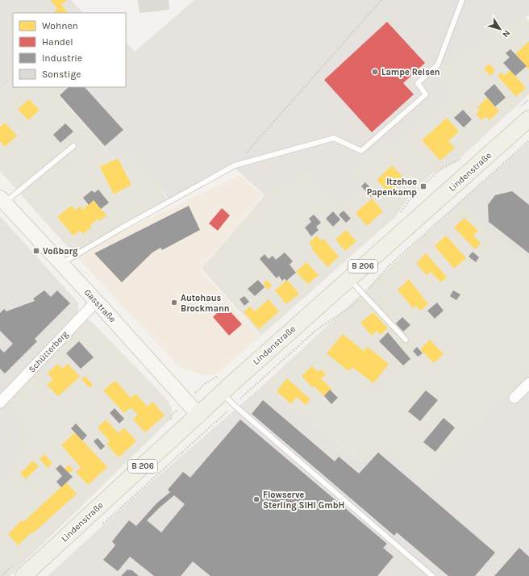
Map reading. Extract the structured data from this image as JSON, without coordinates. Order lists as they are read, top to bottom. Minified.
{"streets":{"main road":["Lindenstraße","B 206"],"street":["Gasstraße","Schütterberg"]},"crossings":[["Lindenstraße","Gasstraße"],["Gasstraße","Schütterberg"]],"places":{"other":["Lampe Reisen","Autohaus Brockmann","Flowserve Sterling SIHI GmbH"],"transit":["Itzehoe Papenkamp","Voßbarg"]},"legend":["Wohnen","Handel","Industrie","Sonstige"],"north":"bottom right"}
